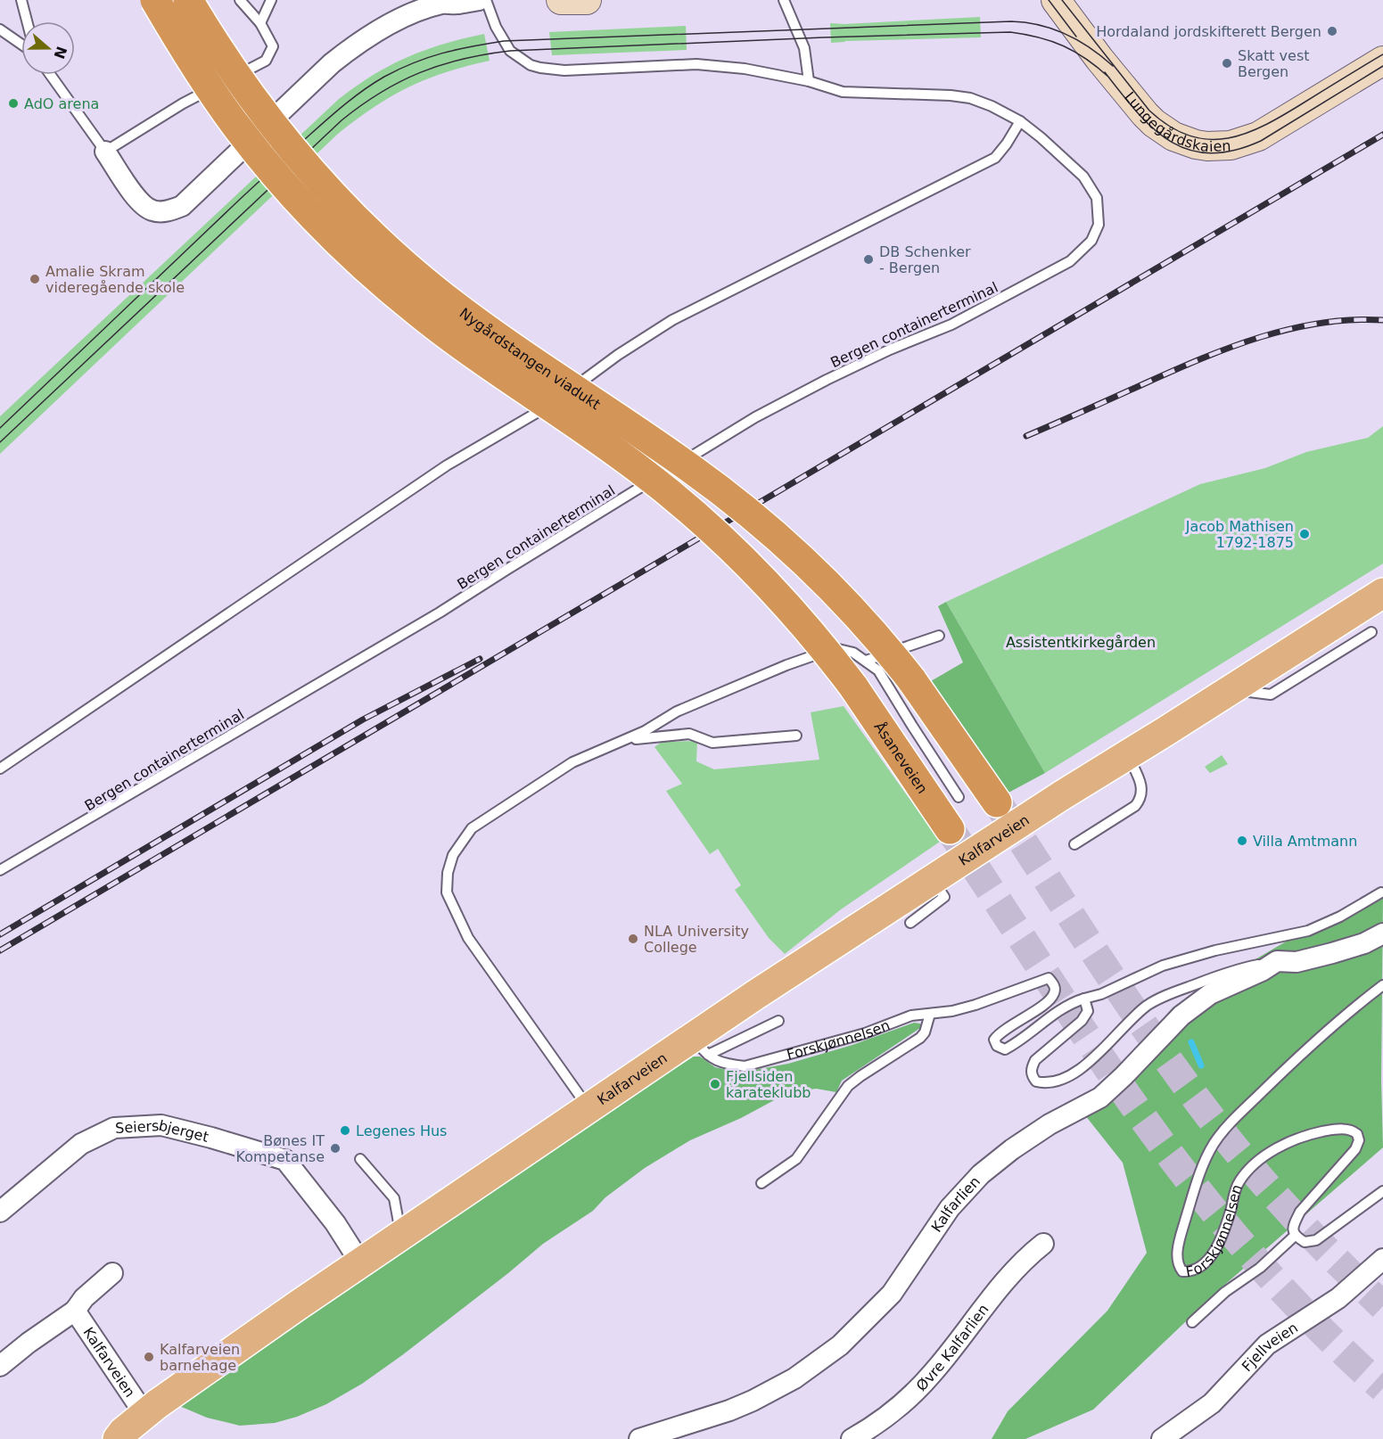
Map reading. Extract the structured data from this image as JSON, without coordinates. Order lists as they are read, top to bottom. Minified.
{"streets":{"highway":["Nygårdstangen viadukt","Åsaneveien"],"main road":["Lungegårdskaien","Kalfarveien"],"street":["Seiersbjerget","Kalfarlien","Øvre Kalfarlien","Fjellveien"],"lane":["Bergen containerterminal","Forskjønnelsen"]},"crossings":[["Nygårdstangen viadukt","Åsaneveien"],["Kalfarveien","Forskjønnelsen"],["Kalfarveien","Seiersbjerget"]],"parks":["Assistentkirkegården"],"places":["Hordaland jordskifterett Bergen","Skatt vest Bergen","AdO arena","DB Schenker - Bergen","Amalie Skram videregående skole","Jacob Mathisen 1792-1875","Villa Amtmann","NLA University College","Fjellsiden karateklubb","Legenes Hus","Bønes IT Kompetanse","Kalfarveien barnehage"],"north":"right"}
